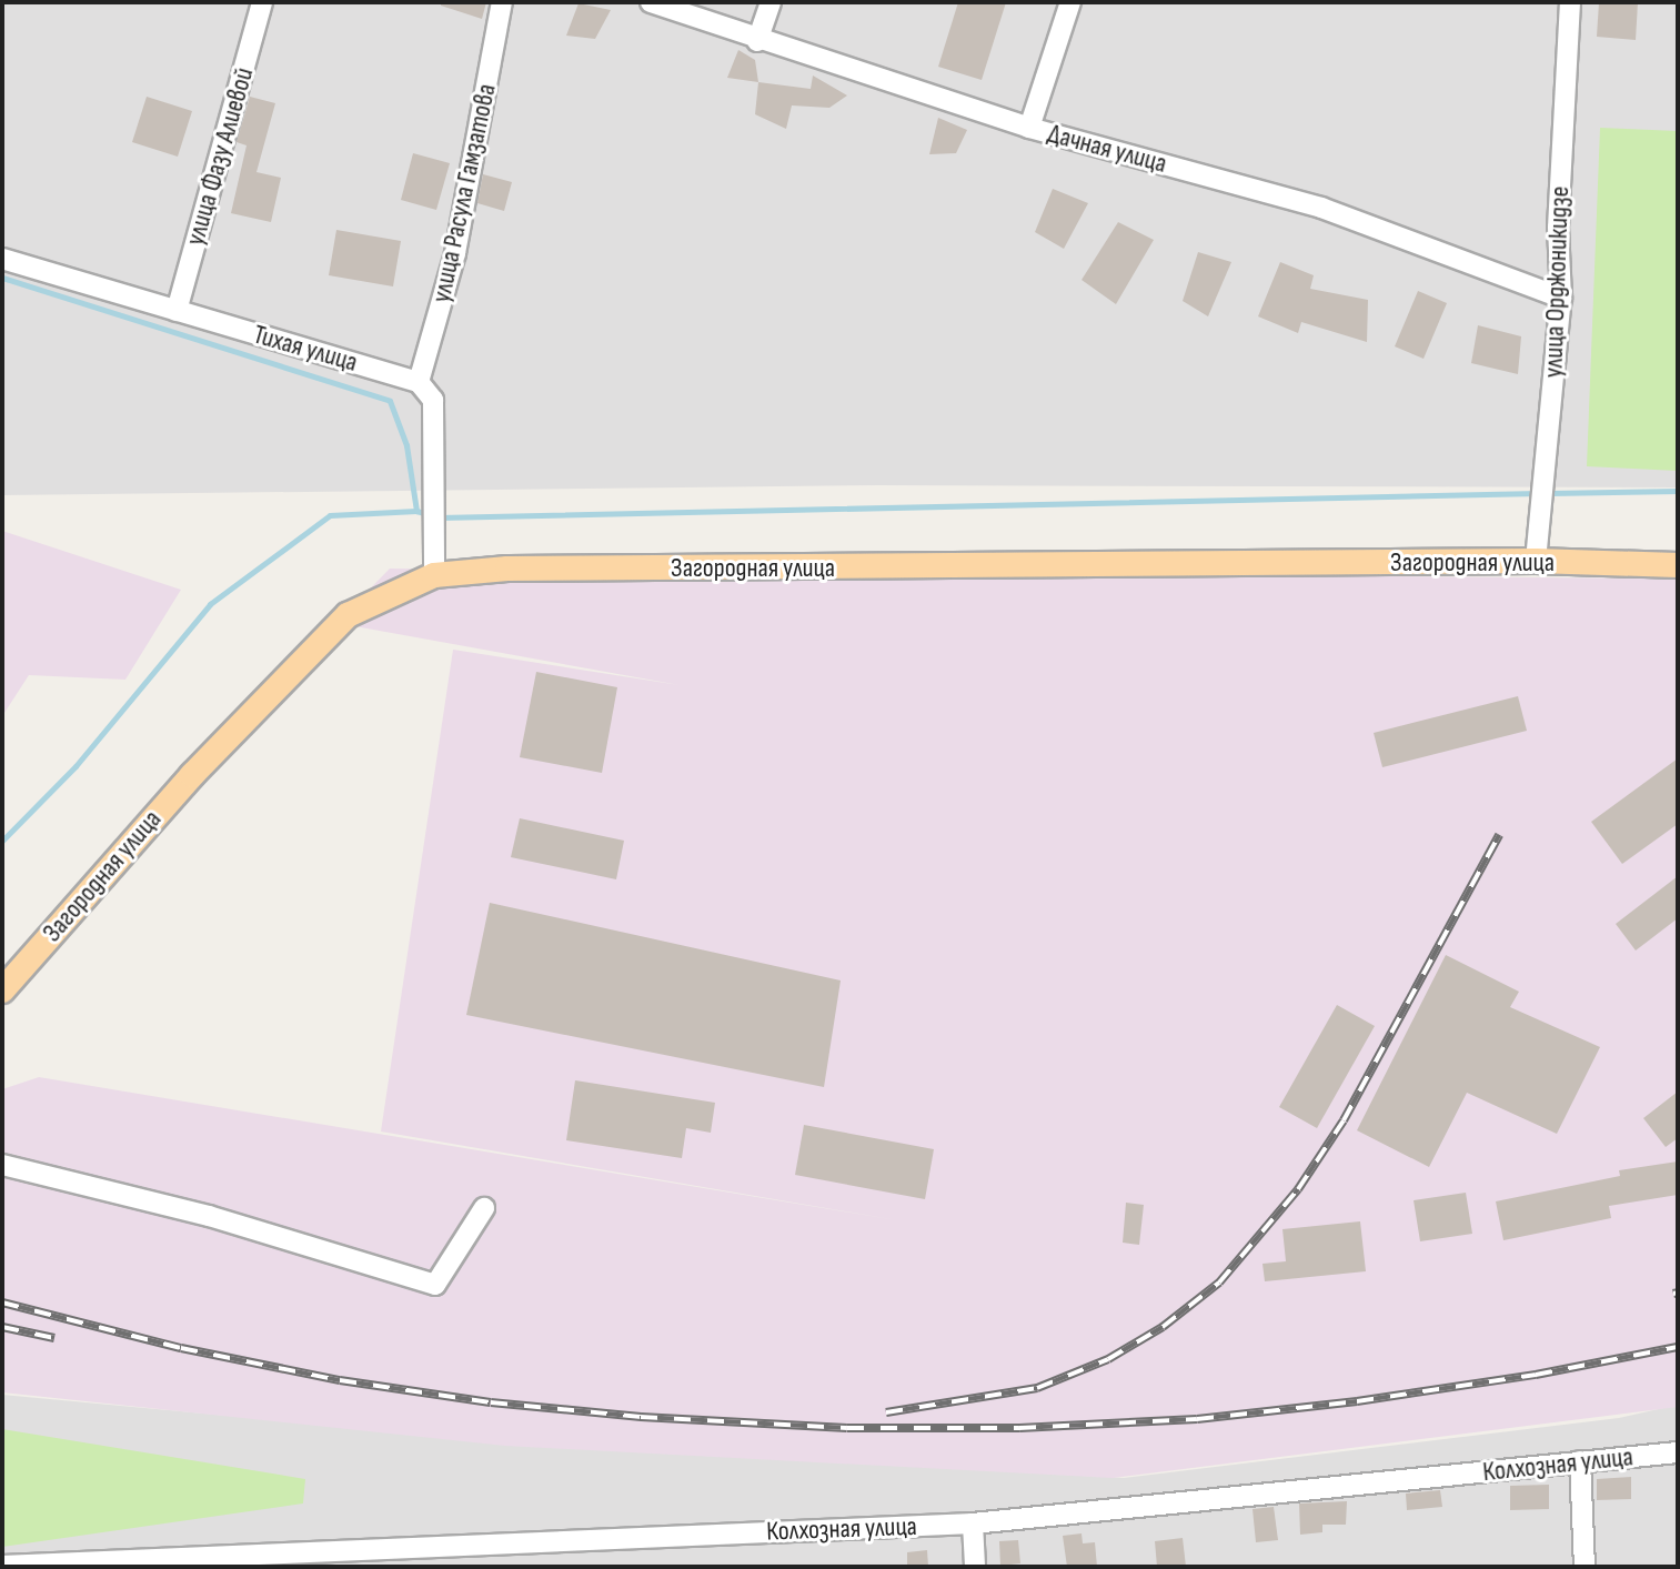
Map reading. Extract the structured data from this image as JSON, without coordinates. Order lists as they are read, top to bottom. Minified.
{"streets":{"main road":["Загородная улица"],"street":["Дачная улица","улица Фазу Алиевой","улица Расула Гамзатова","улица Орджоникидзе","Тихая улица","Колхозная улица"]},"crossings":[["Дачная улица","улица Орджоникидзе"],["улица Фазу Алиевой","Тихая улица"],["улица Расула Гамзатова","Тихая улица"],["улица Орджоникидзе","Загородная улица"]]}
